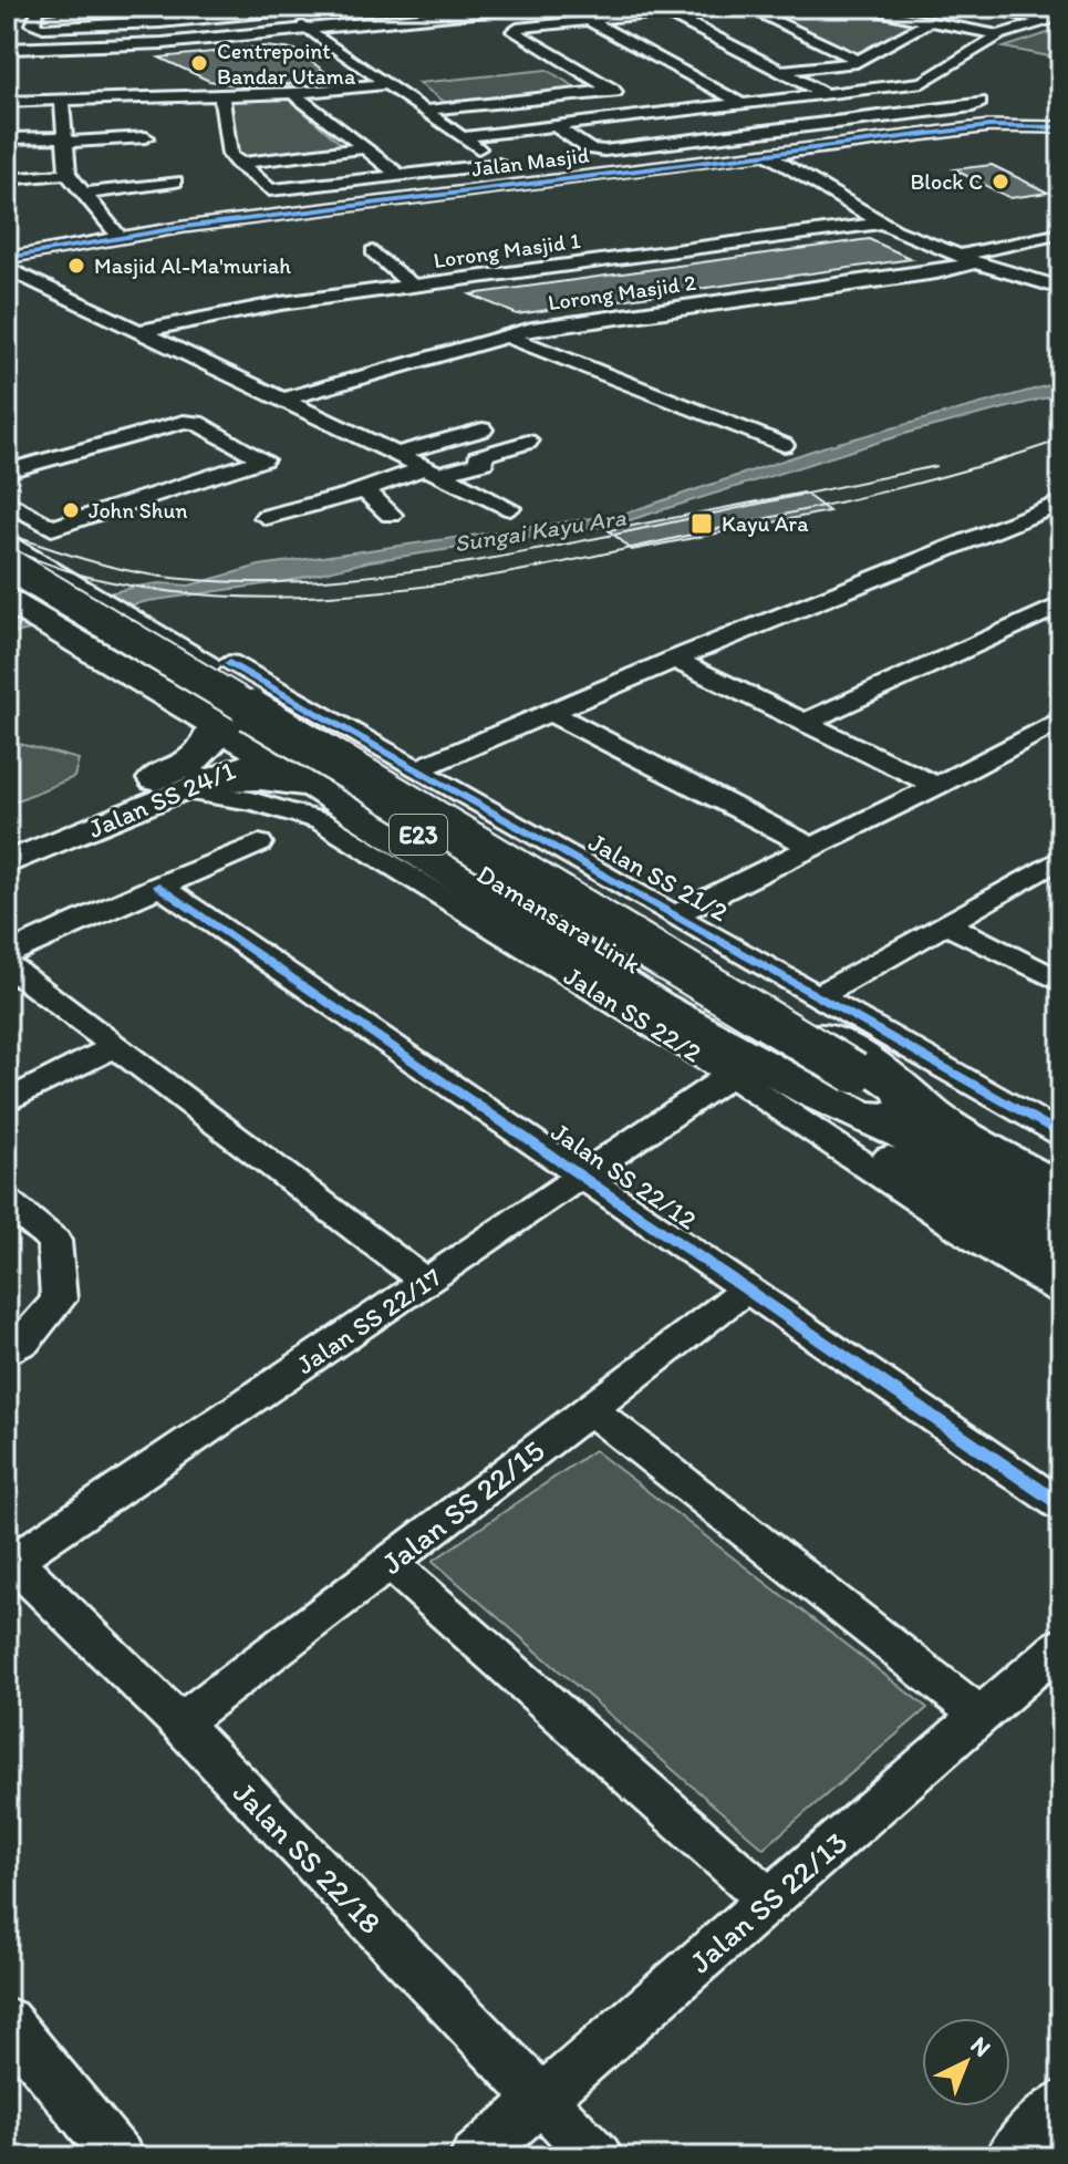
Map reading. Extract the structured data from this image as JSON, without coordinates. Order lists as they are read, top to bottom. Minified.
{"streets":{"highway":["E23","Damansara Link"],"main road":["Jalan SS 24/1"],"street":["Jalan Masjid","Lorong Masjid 1","Lorong Masjid 2","Jalan SS 21/2","Jalan SS 22/2","Jalan SS 22/12","Jalan SS 22/17","Jalan SS 22/15","Jalan SS 22/18","Jalan SS 22/13"]},"crossings":[["Jalan SS 24/1","Jalan SS 22/2"],["Jalan SS 22/2","Jalan SS 22/17"],["Jalan SS 22/12","Jalan SS 22/17"],["Jalan SS 22/12","Jalan SS 22/15"],["Jalan SS 22/17","Jalan SS 22/18"],["Jalan SS 22/15","Jalan SS 22/18"],["Jalan SS 22/18","Jalan SS 22/13"]],"water":["Sungai Kayu Ara"],"places":{"other":["Centrepoint Bandar Utama","Block C","Masjid Al-Ma'muriah","John Shun"],"transit":["Kayu Ara"]},"north":"top right"}
